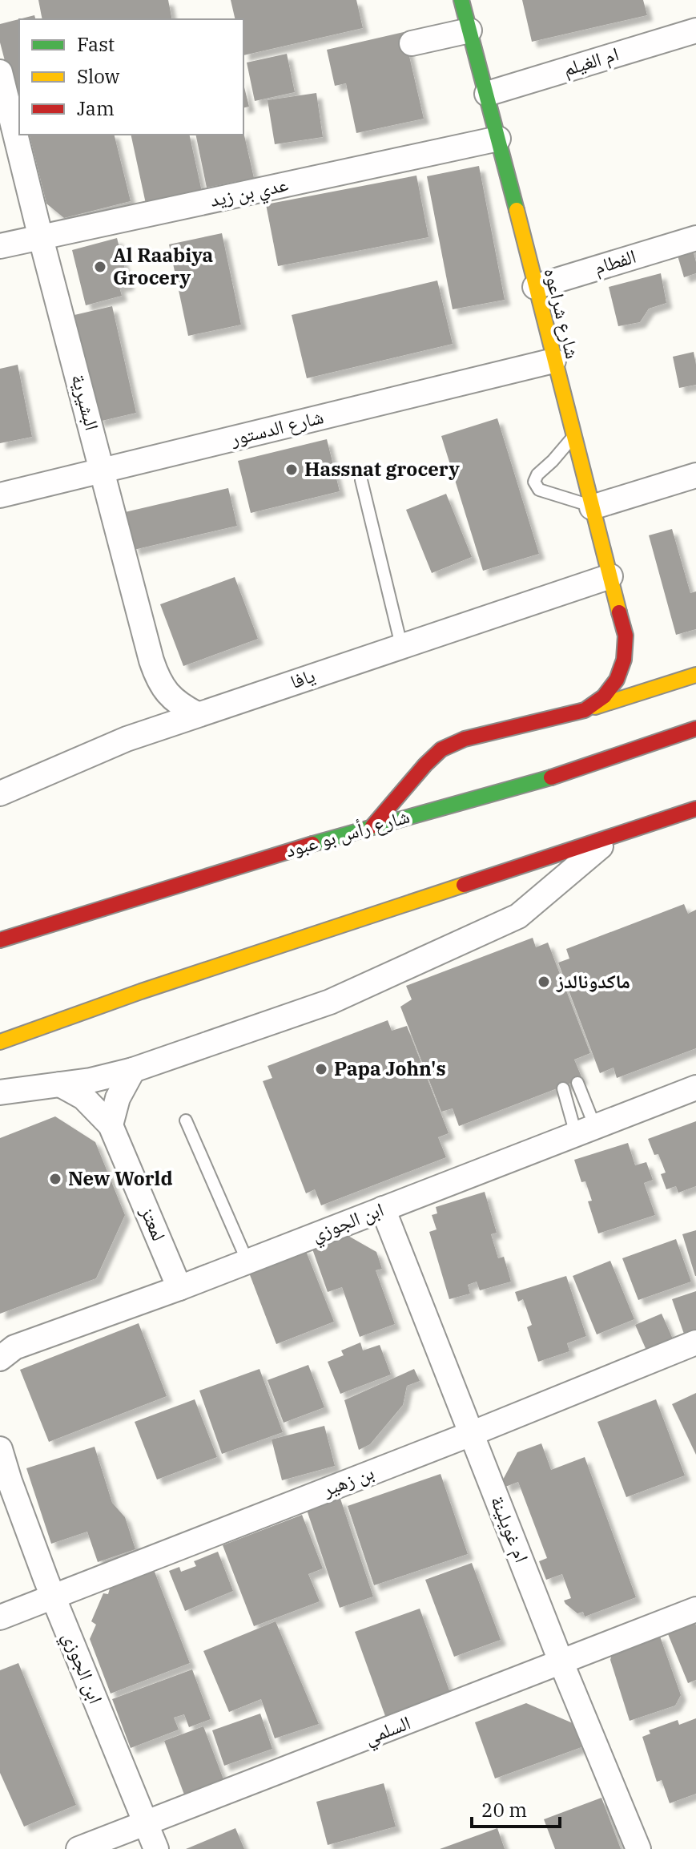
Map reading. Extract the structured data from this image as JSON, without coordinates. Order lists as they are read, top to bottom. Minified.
{"streets":{"main road":["شارع شراعوه","شارع رأس بو عبود"],"street":["ام الغيلم","عدي بن زيد","الفطام","البشيرية","شارع الدستور","يافا","ابن الجوزي","لمعتز","بن زهير","ام غويلينة","السلمي"]},"crossings":[["ام الغيلم","شارع شراعوه"],["عدي بن زيد","شارع شراعوه"],["عدي بن زيد","البشيرية"],["الفطام","شارع شراعوه"],["شارع شراعوه","شارع الدستور"],["شارع شراعوه","يافا"],["شارع شراعوه","شارع رأس بو عبود"],["البشيرية","شارع الدستور"],["البشيرية","يافا"],["ابن الجوزي","لمعتز"],["ابن الجوزي","بن زهير"],["ابن الجوزي","ام غويلينة"],["ابن الجوزي","السلمي"],["بن زهير","ام غويلينة"],["ام غويلينة","السلمي"]],"places":["Al Raabiya Grocery","Hassnat grocery","ماكدونالدز","Papa John's","New World"],"legend":["Fast","Slow","Jam"],"scale_bar":"20 m"}
